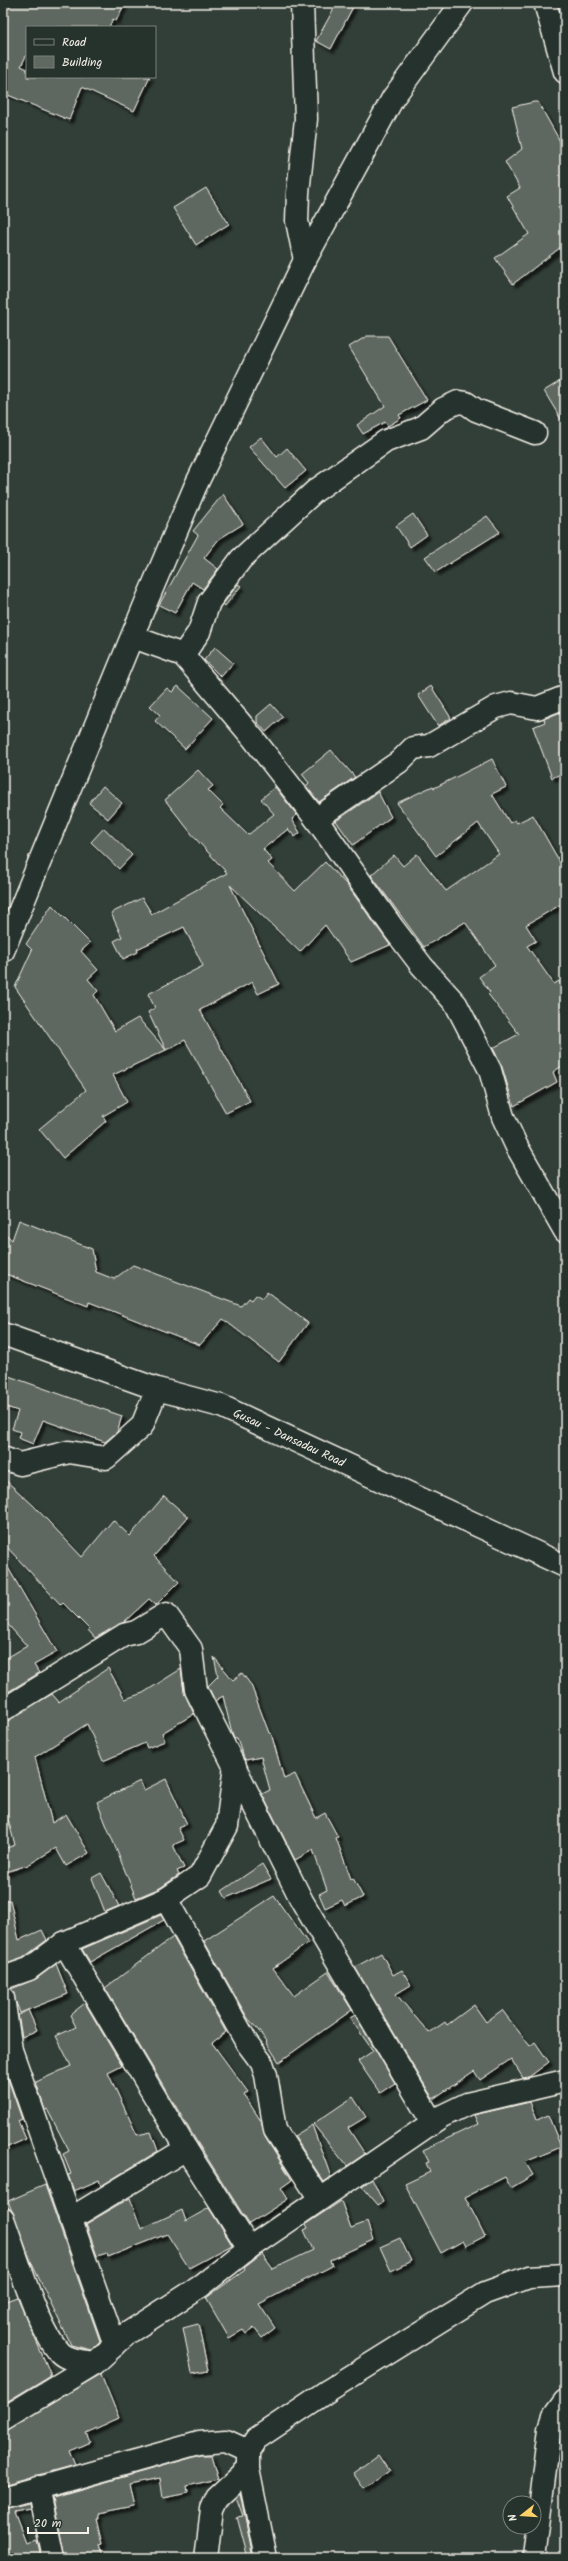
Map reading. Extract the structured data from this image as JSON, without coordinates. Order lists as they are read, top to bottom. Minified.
{"streets":{"street":["Gusau - Dansadau Road"]},"legend":["Road","Building"],"scale_bar":"20 m","north":"left"}
